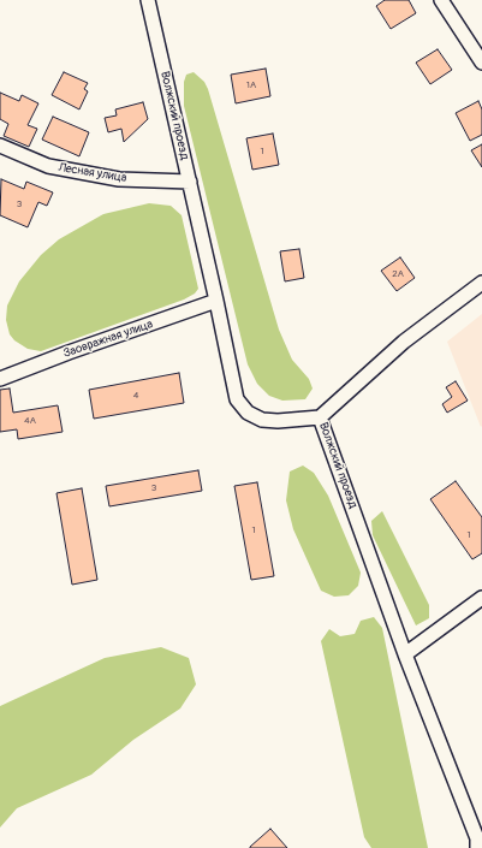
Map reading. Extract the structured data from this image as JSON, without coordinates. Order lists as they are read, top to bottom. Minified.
{"streets":{"street":["Волжский проезд","Лесная улица","Заовражная улица"]},"crossings":[["Волжский проезд","Лесная улица"],["Волжский проезд","Заовражная улица"]],"house_numbers":["1А","1","3","2А","4","4А","3","1","1"]}
